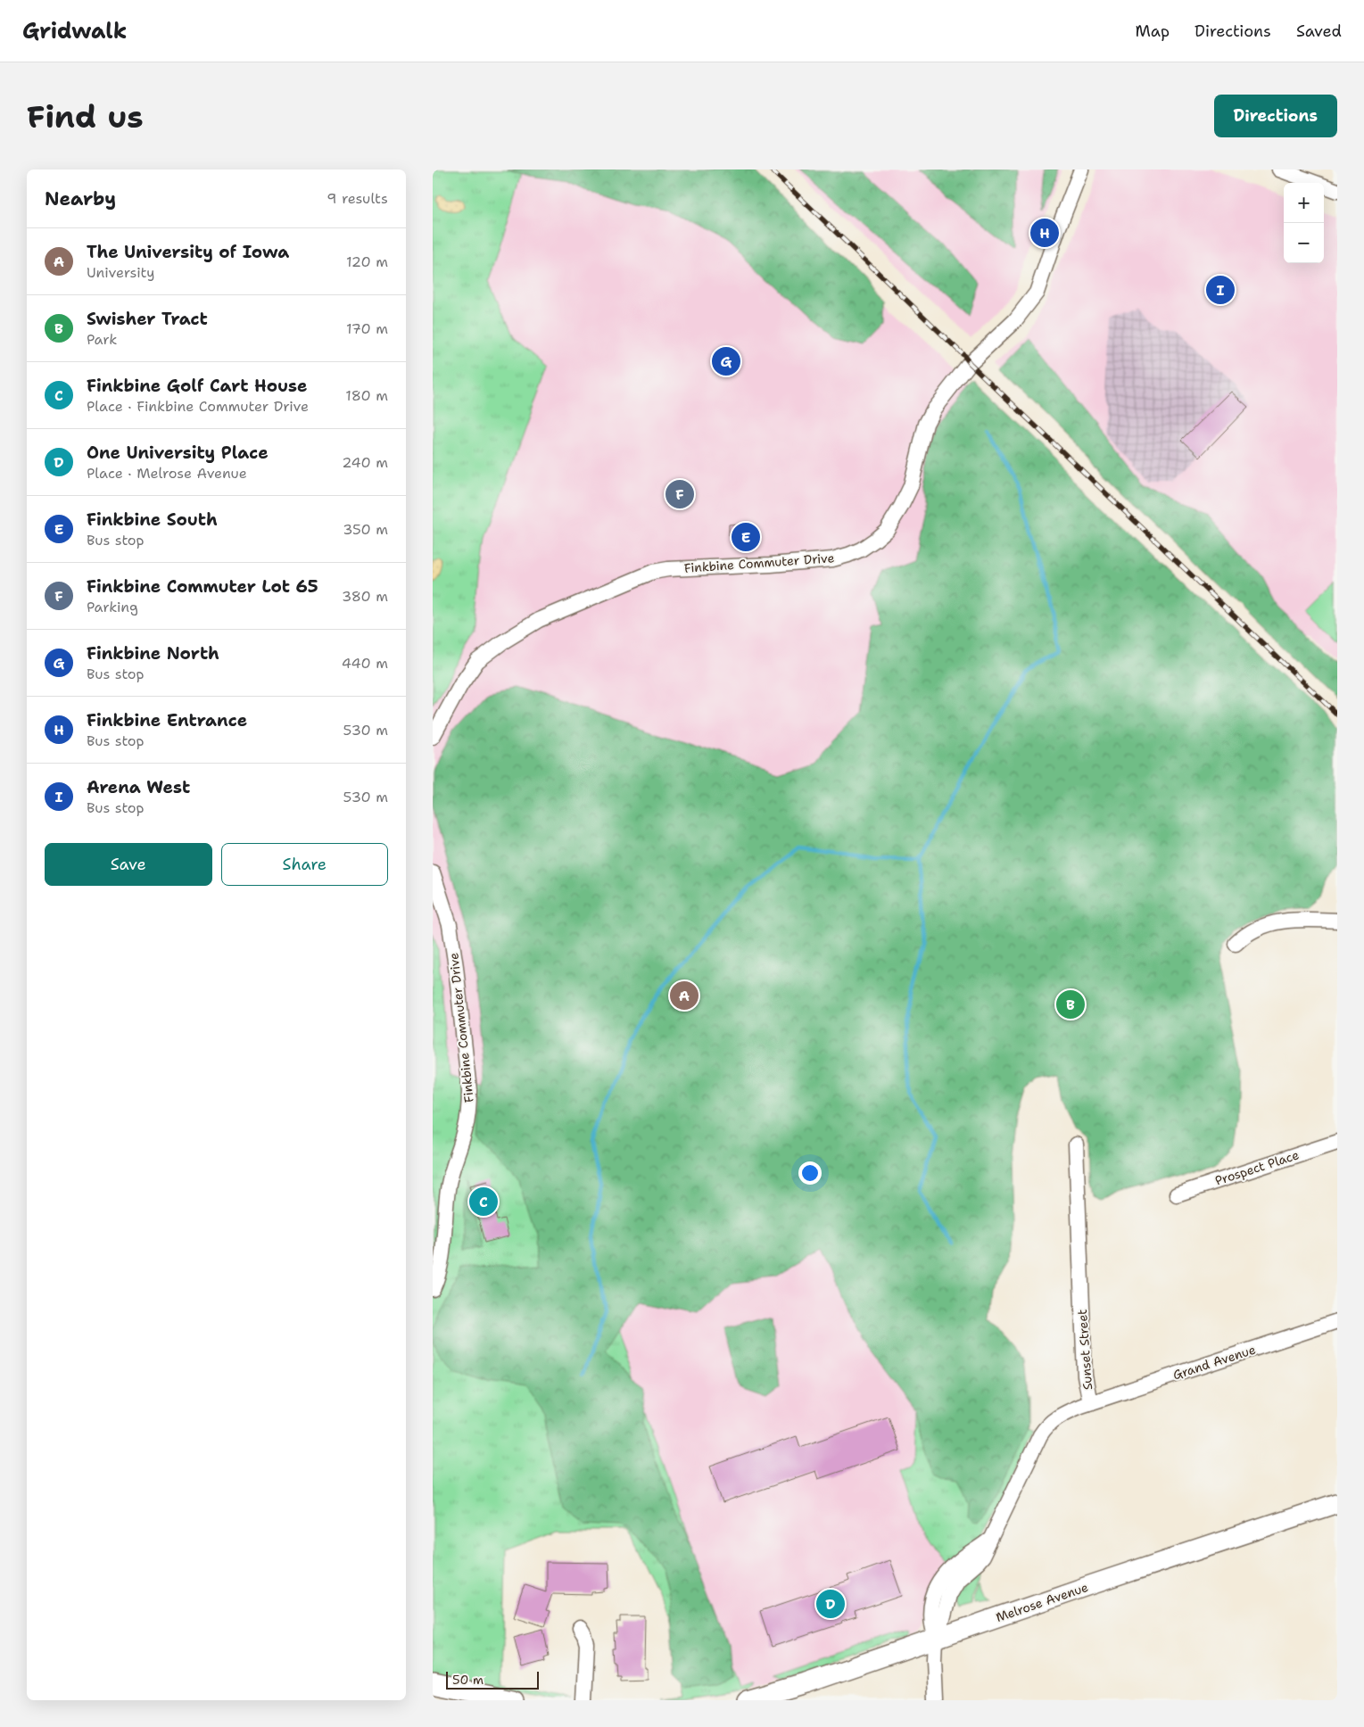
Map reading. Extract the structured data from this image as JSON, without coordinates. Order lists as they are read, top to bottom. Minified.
{"streets":{"main road":["Melrose Avenue"],"street":["Finkbine Commuter Drive","Prospect Place","Sunset Street","Grand Avenue"]},"crossings":[["Sunset Street","Grand Avenue"],["Sunset Street","Melrose Avenue"]],"scale_bar":"50 m","page":{"header":"Gridwalk","nav":["Map","Directions","Saved"],"buttons":["Directions",["Save","Share"]],"title":"Find us","heading":["Nearby","9 results"],"map_buttons":["+","−"],"pins":["H","I","G","F","E","A","B","C","D"],"list":[{"mark":"A","name":"The University of Iowa","note":"University","value":"120 m"},{"mark":"B","name":"Swisher Tract","note":"Park","value":"170 m"},{"mark":"C","name":"Finkbine Golf Cart House","note":"Place · Finkbine Commuter Drive","value":"180 m"},{"mark":"D","name":"One University Place","note":"Place · Melrose Avenue","value":"240 m"},{"mark":"E","name":"Finkbine South","note":"Bus stop","value":"350 m"},{"mark":"F","name":"Finkbine Commuter Lot 65","note":"Parking","value":"380 m"},{"mark":"G","name":"Finkbine North","note":"Bus stop","value":"440 m"},{"mark":"H","name":"Finkbine Entrance","note":"Bus stop","value":"530 m"},{"mark":"I","name":"Arena West","note":"Bus stop","value":"530 m"}],"scale":"50 m"}}
